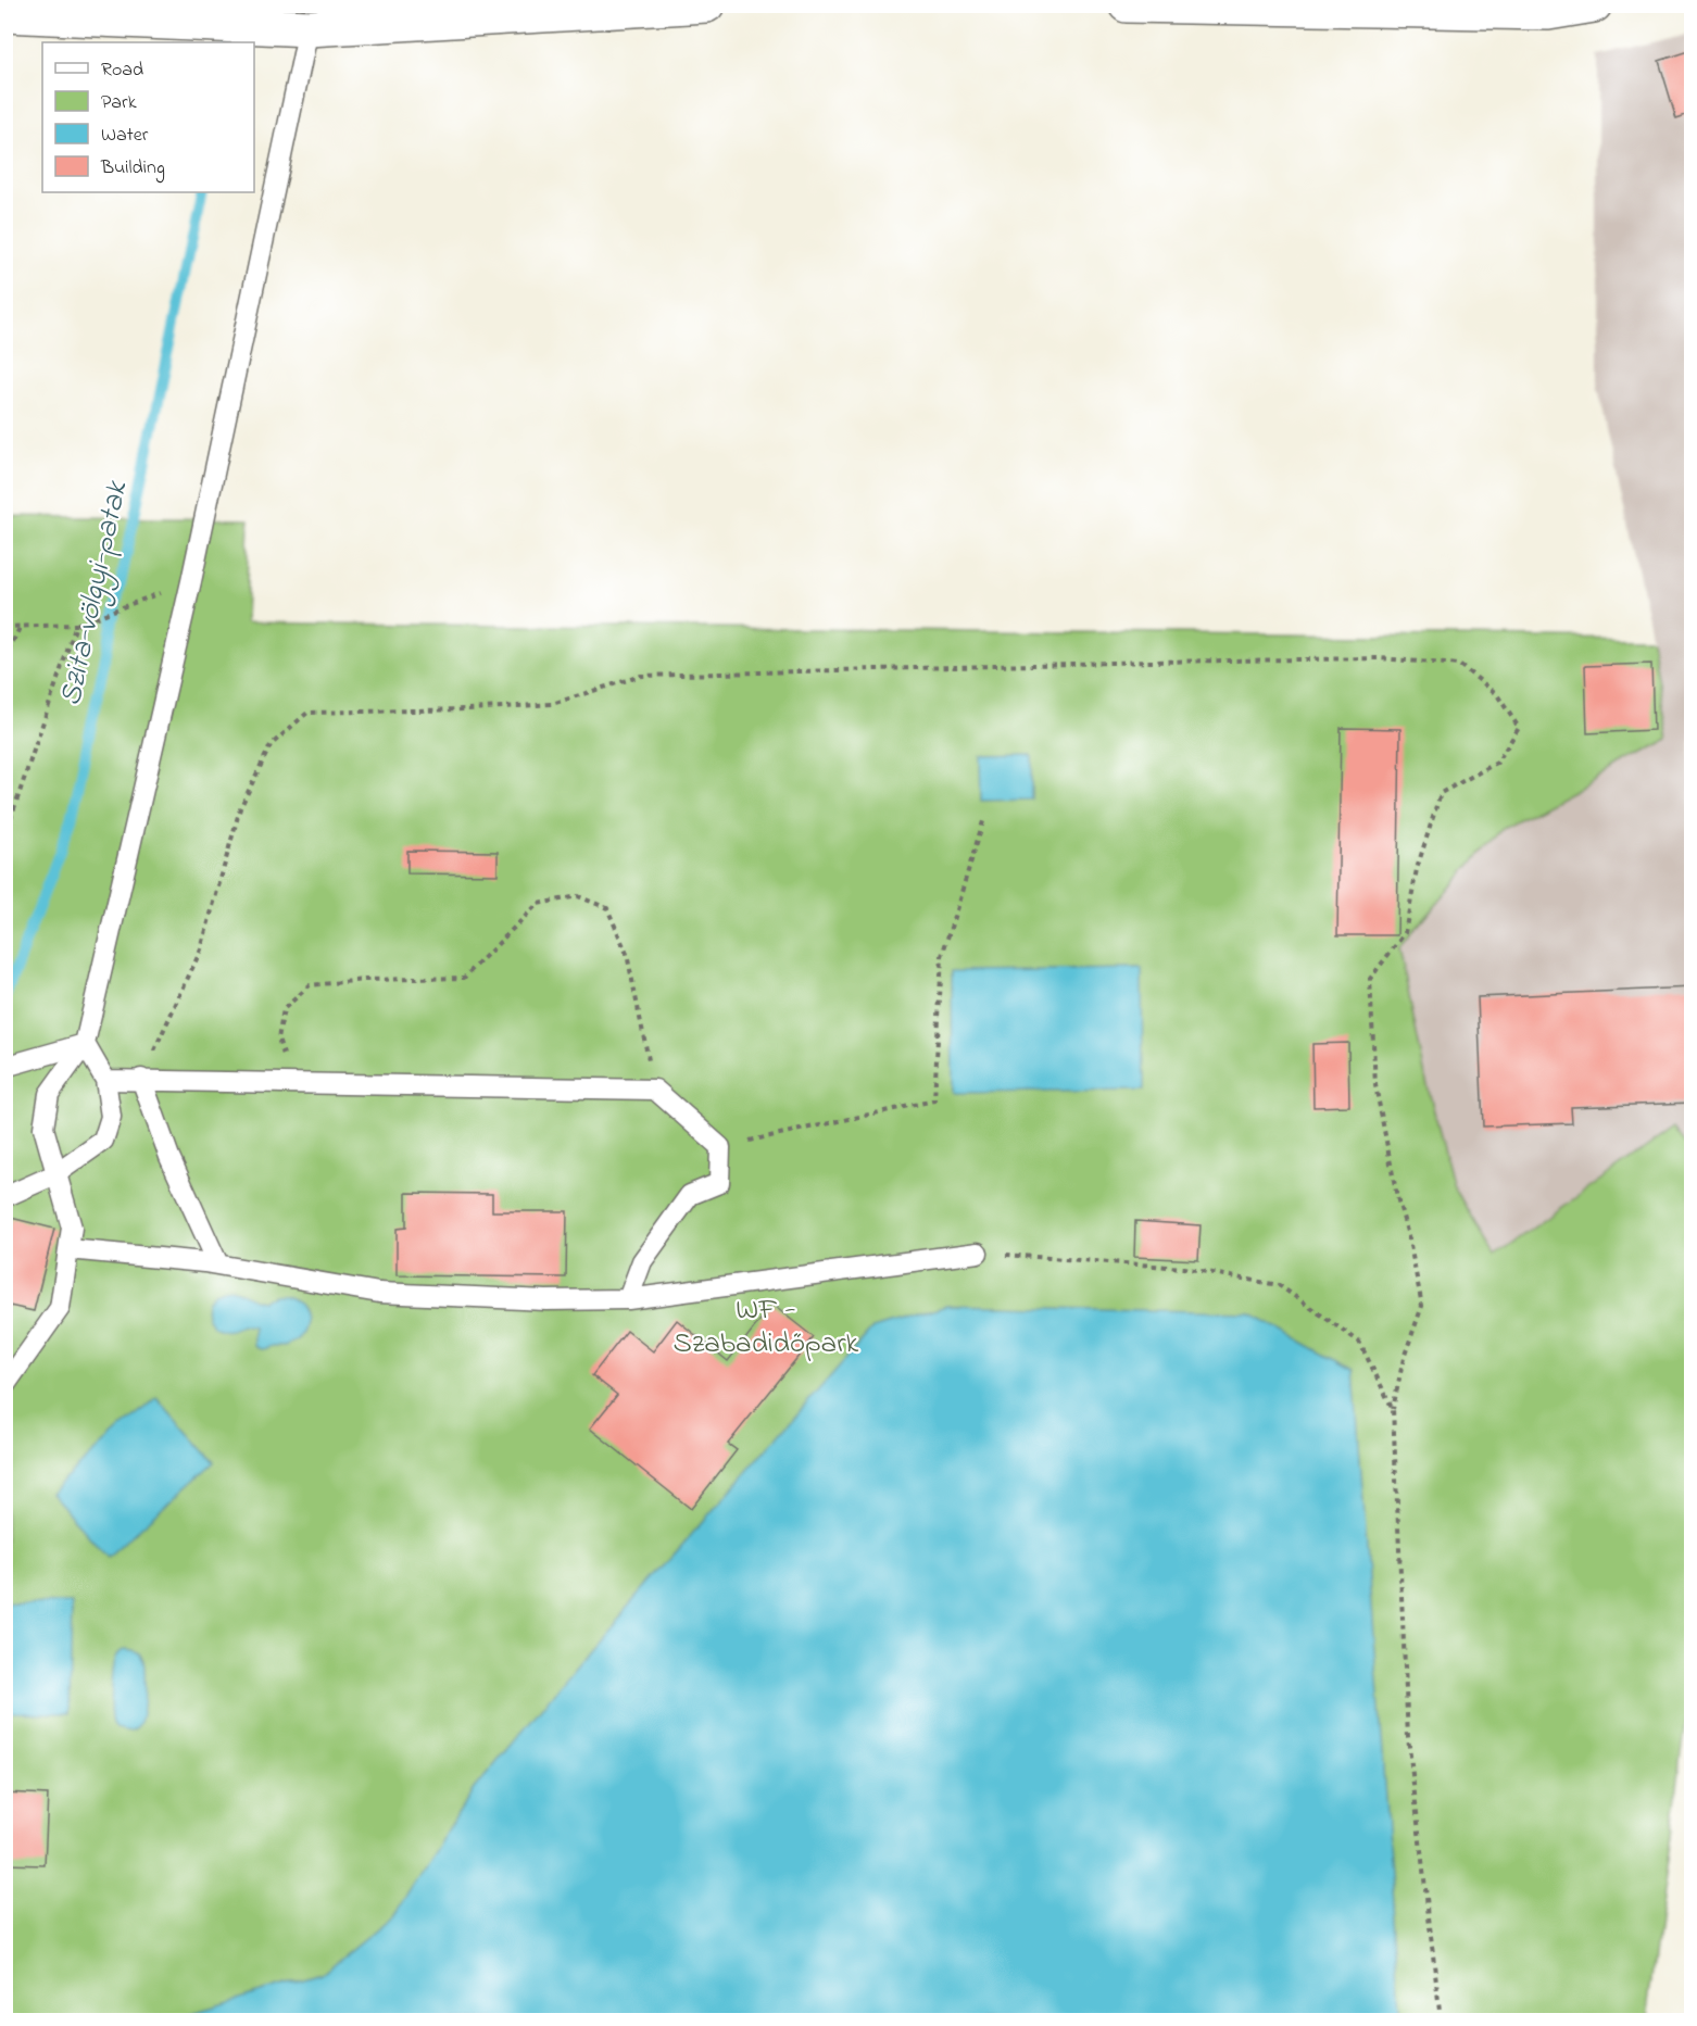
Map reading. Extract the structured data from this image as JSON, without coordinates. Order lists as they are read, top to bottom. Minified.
{"water":["Szita-völgyi-patak"],"parks":["WF - Szabadidőpark"],"legend":["Road","Park","Water","Building"]}
